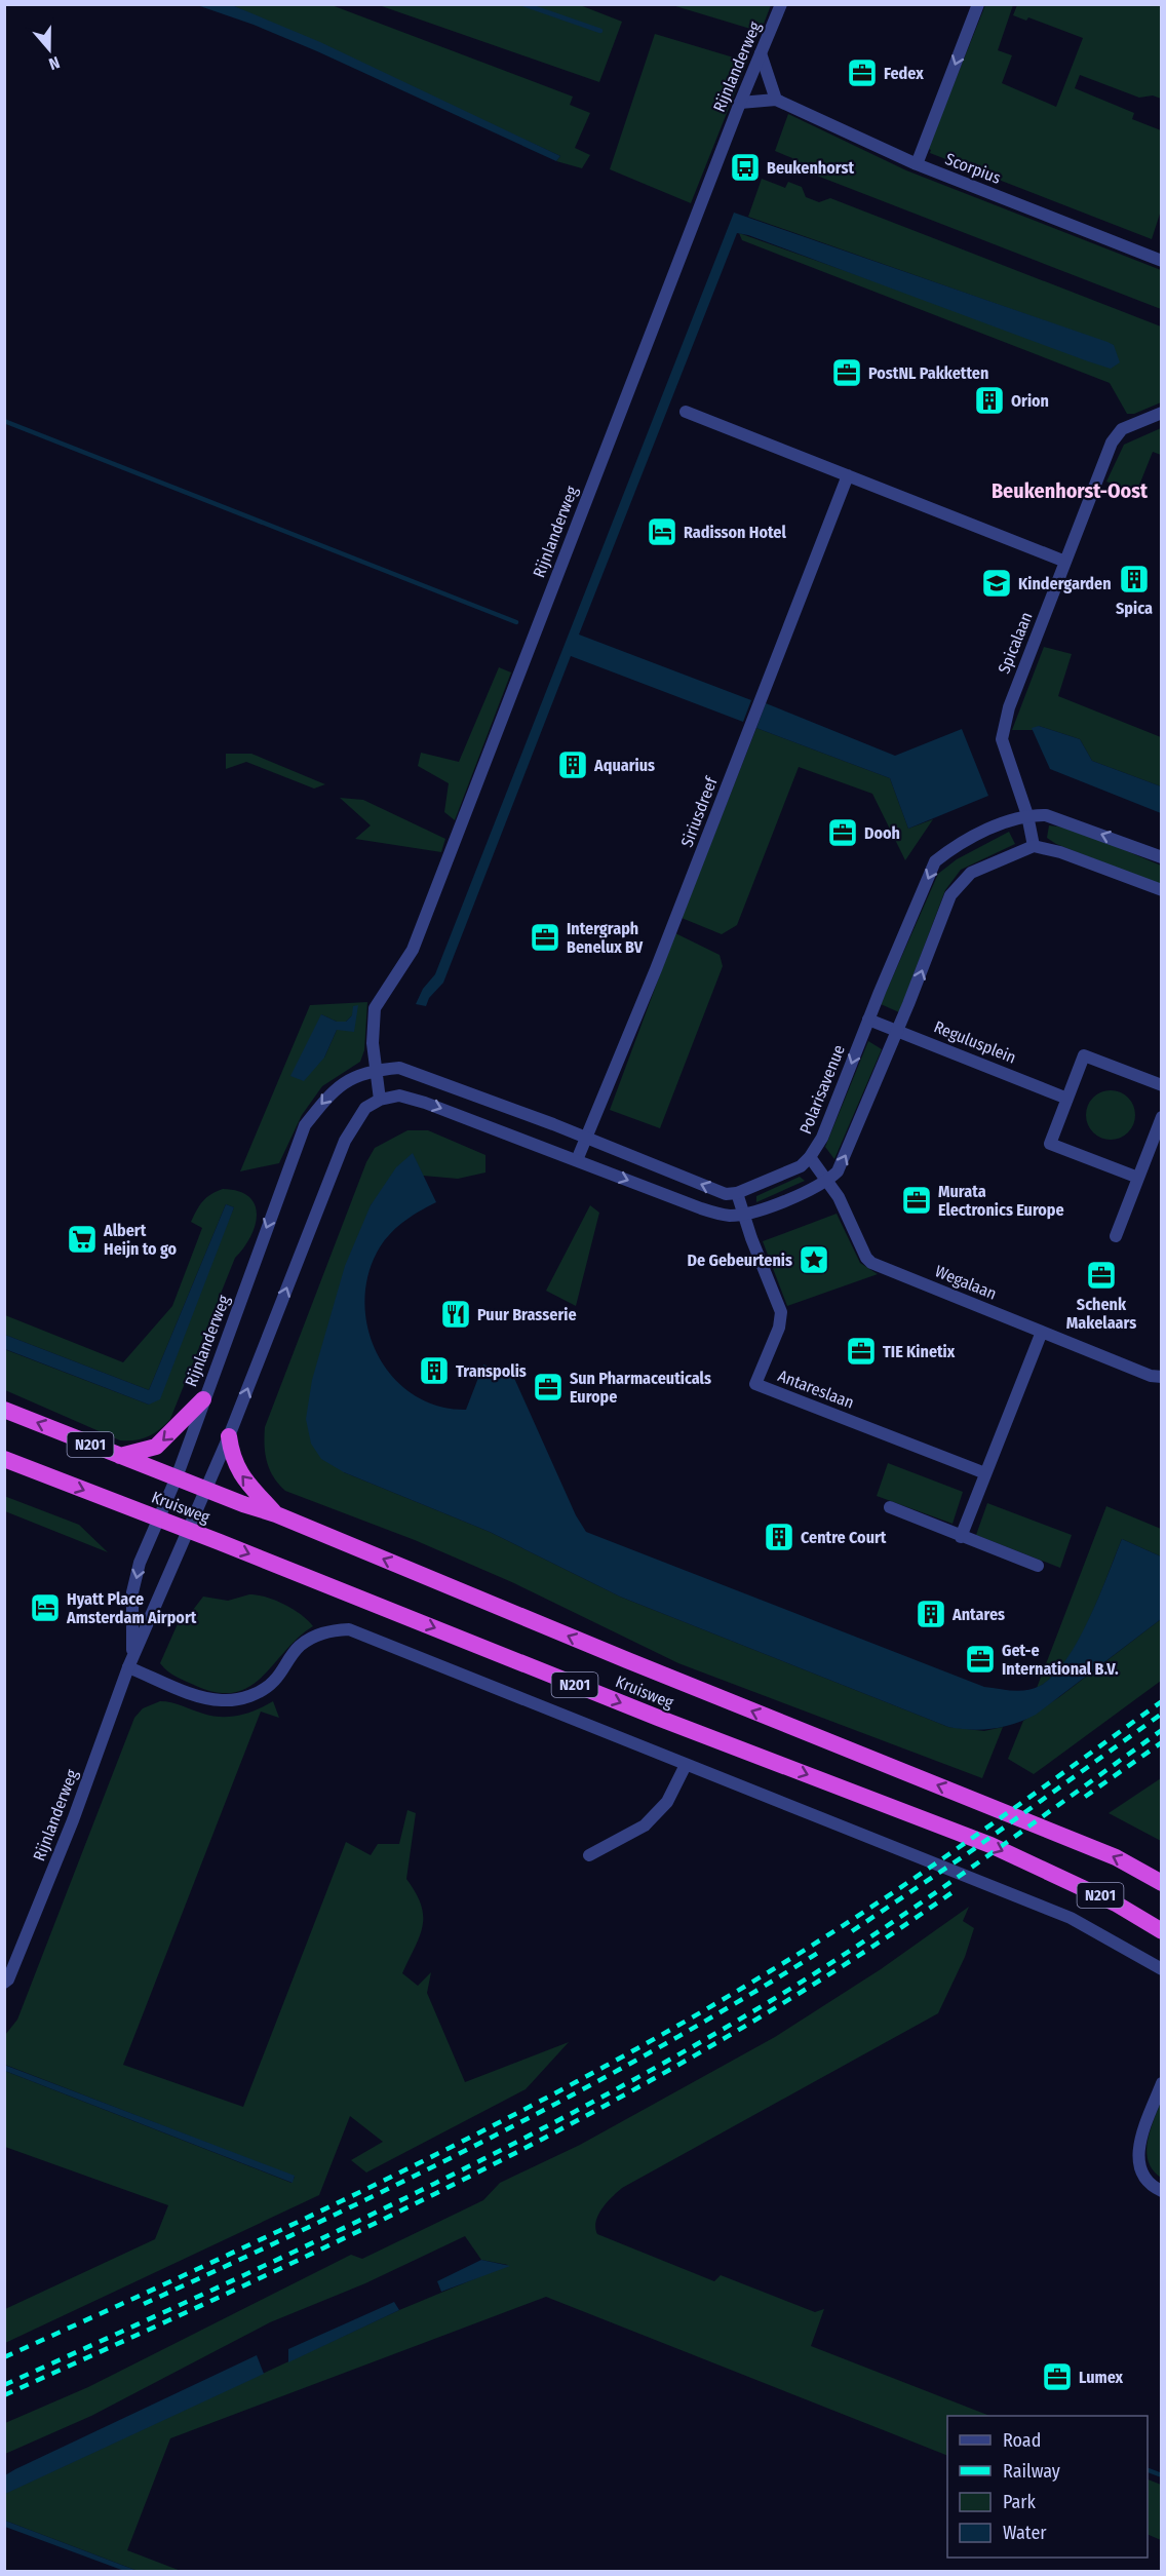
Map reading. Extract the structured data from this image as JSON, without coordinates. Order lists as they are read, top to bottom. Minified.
{"streets":{"highway":["N201","Kruisweg"],"street":["Rijnlanderweg","Scorpius","Spicalaan","Siriusdreef","Regulusplein","Polarisavenue","Wegalaan","Antareslaan"]},"crossings":[["Rijnlanderweg","Scorpius"],["Rijnlanderweg","Kruisweg"],["Spicalaan","Polarisavenue"],["Regulusplein","Polarisavenue"],["Polarisavenue","Wegalaan"],["Polarisavenue","Antareslaan"]],"districts":["Beukenhorst-Oost"],"places":{"office":["Fedex","PostNL Pakketten","Dooh","Intergraph Benelux BV","Murata Electronics Europe","Schenk Makelaars","TIE Kinetix","Sun Pharmaceuticals Europe","Get-e International B.V.","Lumex"],"bus stop":["Beukenhorst"],"building":["Orion","Spica","Aquarius","Transpolis","Centre Court","Antares"],"hotel":["Radisson Hotel","Hyatt Place Amsterdam Airport"],"school or university":["Kindergarden"],"supermarket":["Albert Heijn to go"],"place":["De Gebeurtenis"],"restaurant":["Puur Brasserie"]},"legend":["Road","Railway","Park","Water"],"north":"bottom"}
